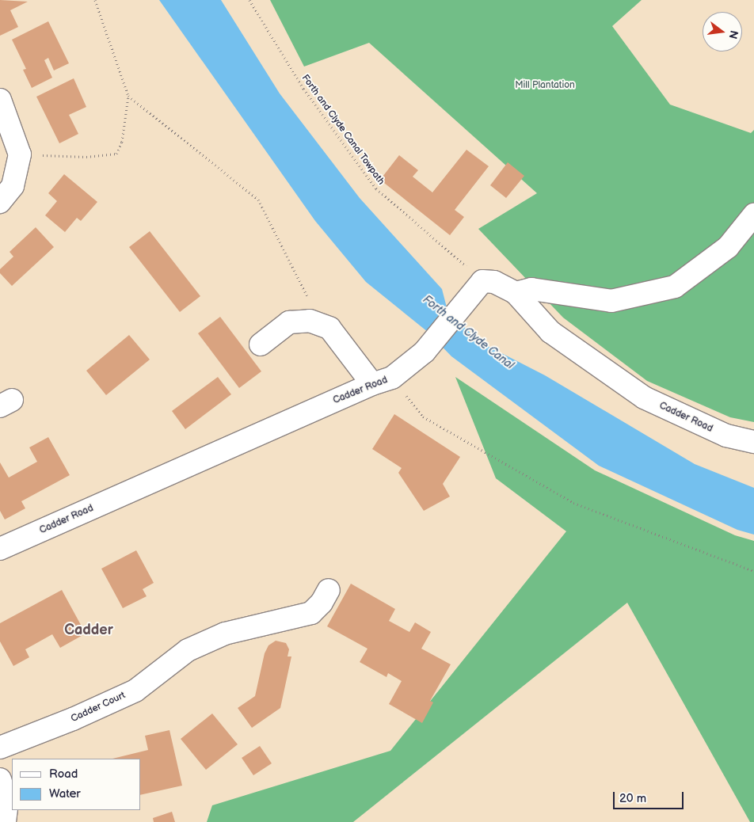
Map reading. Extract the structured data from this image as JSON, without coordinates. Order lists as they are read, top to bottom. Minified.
{"streets":{"street":["Cadder Road","Cadder Court"],"path":["Forth and Clyde Canal Towpath"]},"crossings":[["Forth and Clyde Canal Towpath","Cadder Road"]],"districts":["Cadder"],"water":["Forth and Clyde Canal"],"parks":["Mill Plantation"],"legend":["Road","Water"],"scale_bar":"20 m","north":"right"}
